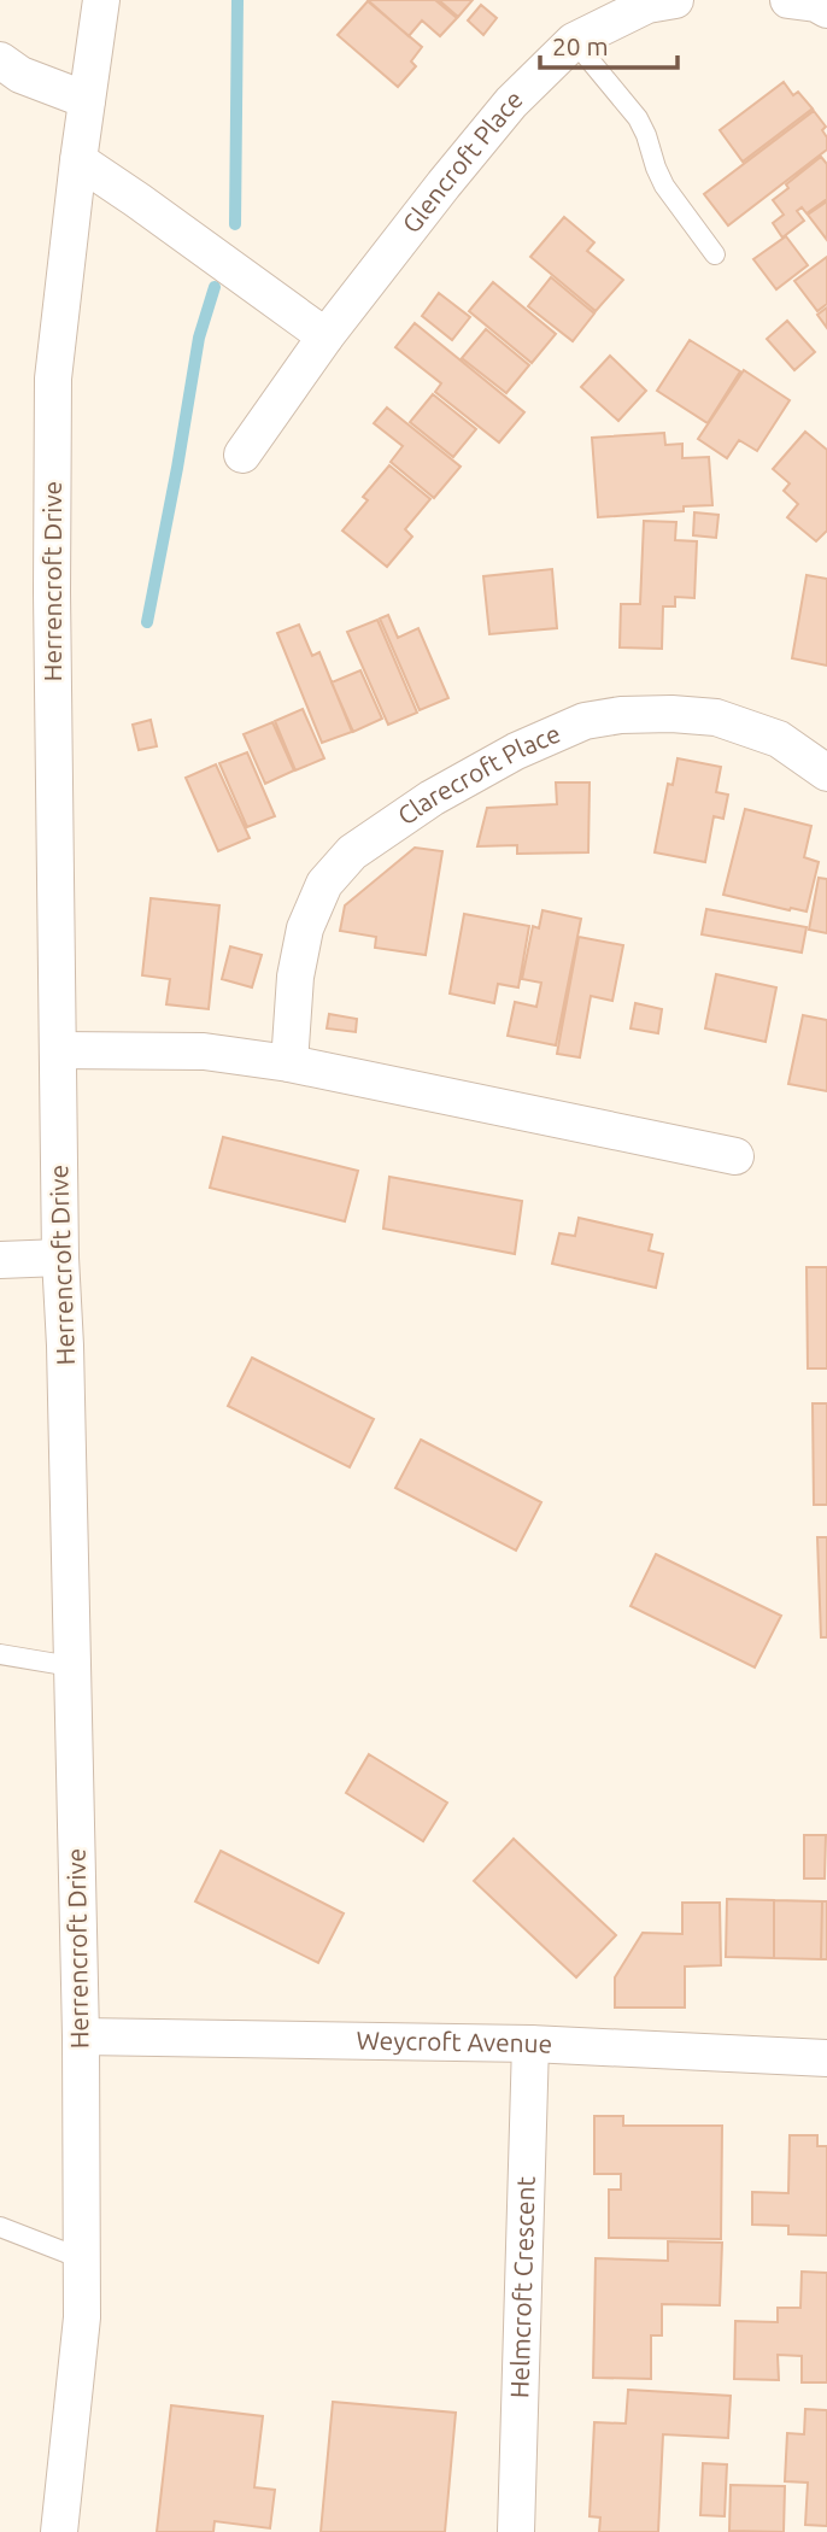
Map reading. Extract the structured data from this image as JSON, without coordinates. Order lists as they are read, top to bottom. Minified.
{"streets":{"street":["Glencroft Place","Herrencroft Drive","Clarecroft Place","Weycroft Avenue","Helmcroft Crescent"]},"crossings":[["Herrencroft Drive","Weycroft Avenue"],["Weycroft Avenue","Helmcroft Crescent"]],"scale_bar":"20 m"}
